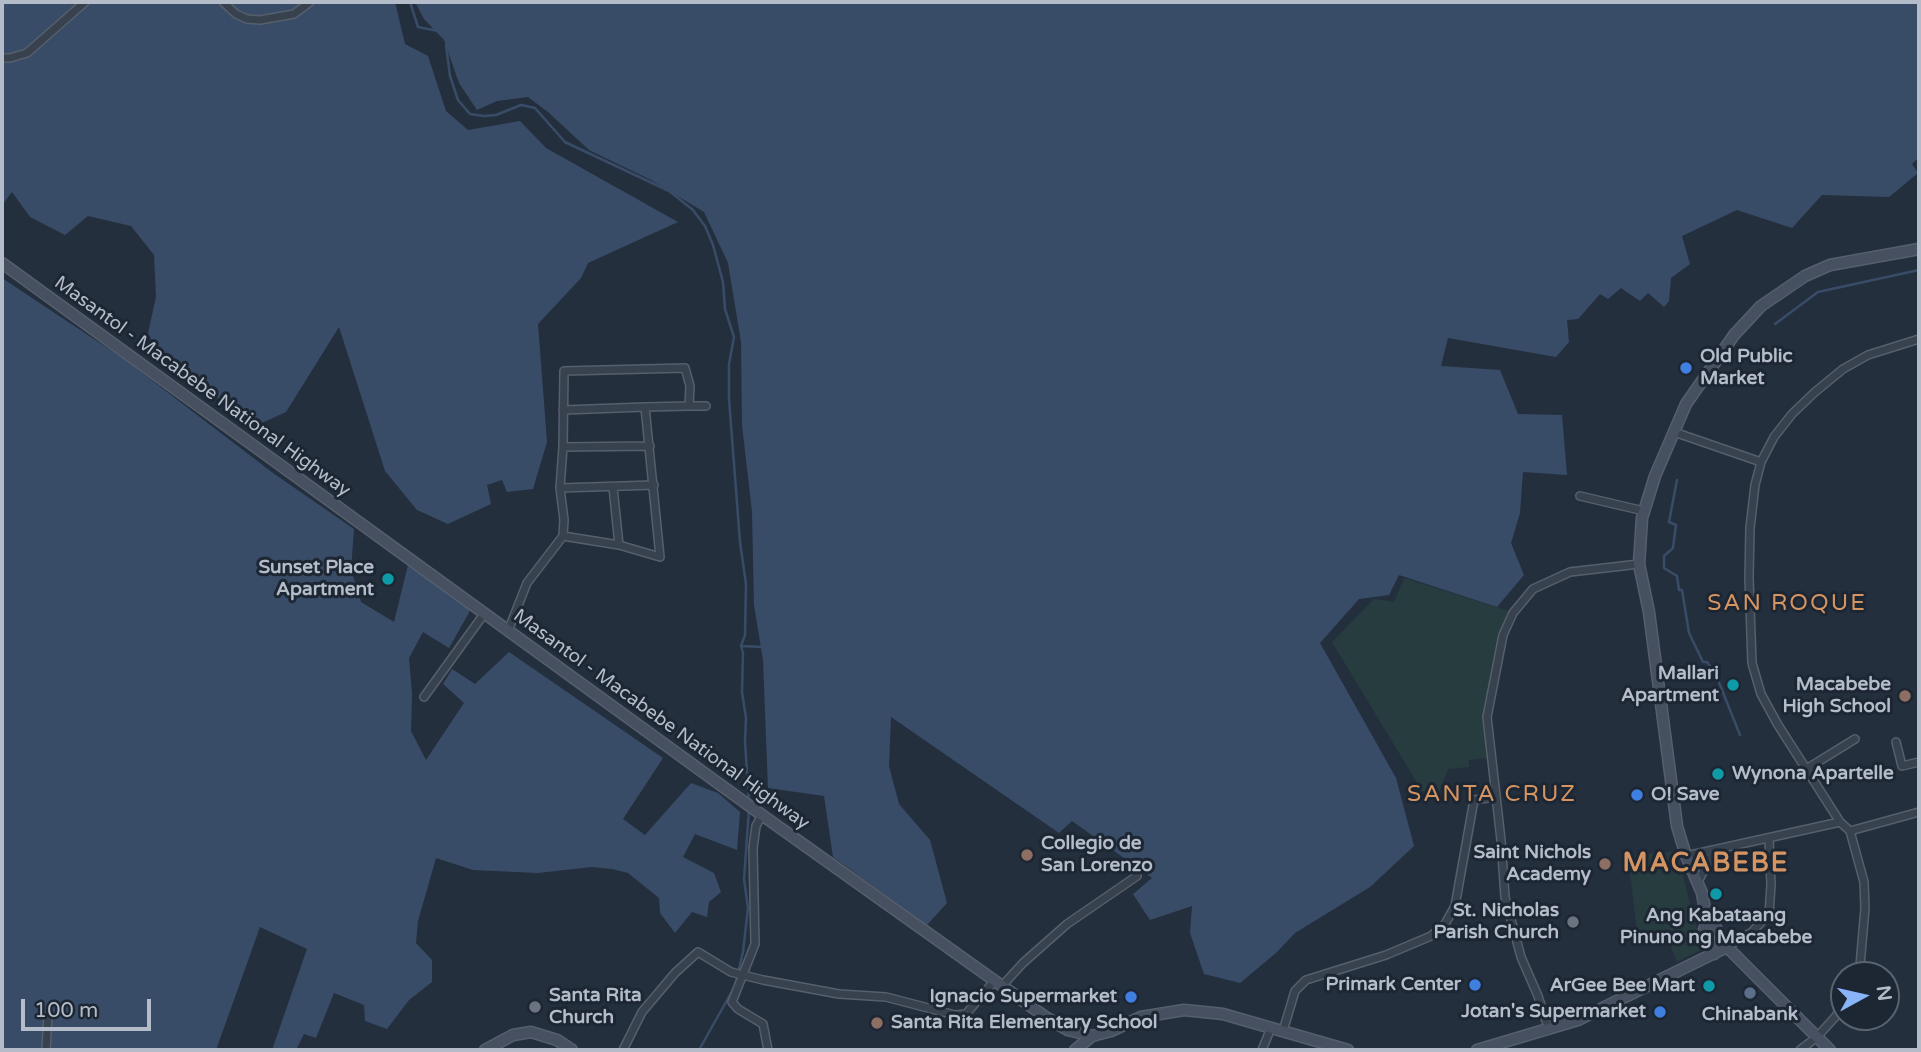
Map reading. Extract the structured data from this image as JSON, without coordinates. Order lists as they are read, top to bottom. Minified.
{"streets":{"main road":["Masantol - Macabebe National Highway"]},"districts":["SAN ROQUE","SANTA CRUZ","MACABEBE"],"places":["Old Public Market","Sunset Place Apartment","Mallari Apartment","Macabebe High School","Wynona Apartelle","O! Save","Collegio de San Lorenzo","Saint Nichols Academy","Ang Kabataang Pinuno ng Macabebe","St. Nicholas Parish Church","Primark Center","ArGee Bee Mart","Chinabank","Ignacio Supermarket","Santa Rita Church","Jotan's Supermarket","Santa Rita Elementary School"],"scale_bar":"100 m","north":"right"}
